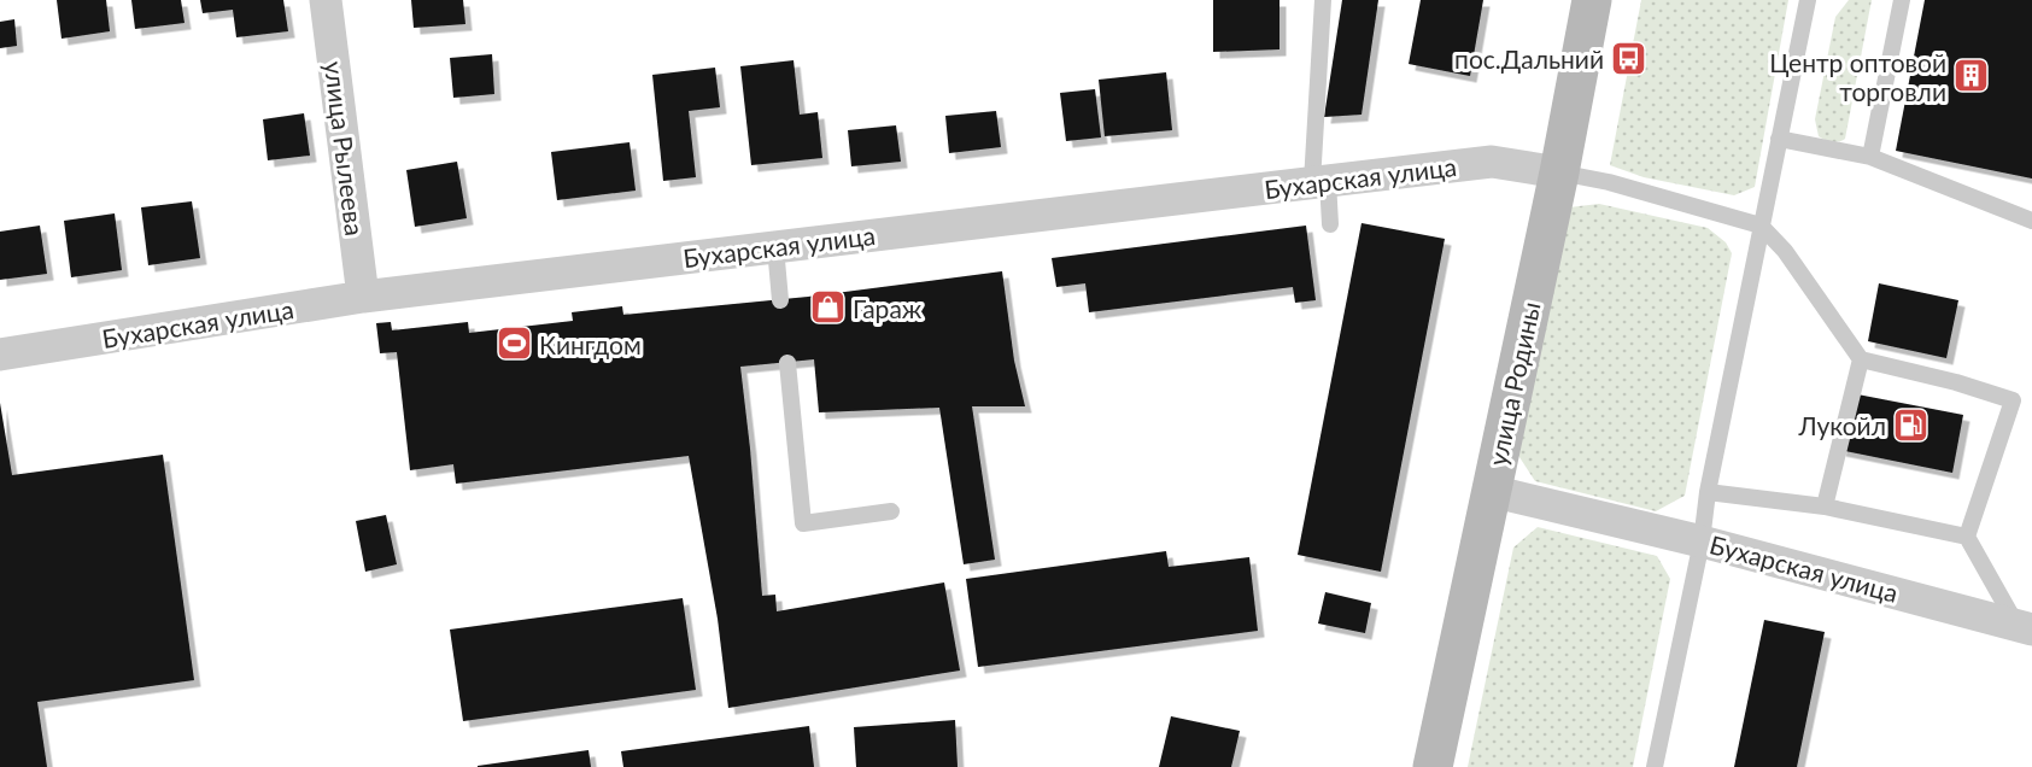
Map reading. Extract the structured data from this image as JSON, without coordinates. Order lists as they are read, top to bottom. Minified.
{"streets":{"street":["улица Рылеева","Бухарская улица","улица Родины"]},"crossings":[["улица Рылеева","Бухарская улица"],["Бухарская улица","улица Родины"]],"places":{"bus stop":["пос.Дальний"],"building":["Центр оптовой торговли"],"shop":["Гараж"],"sports":["Кингдом"],"fuel station":["Лукойл"]}}
